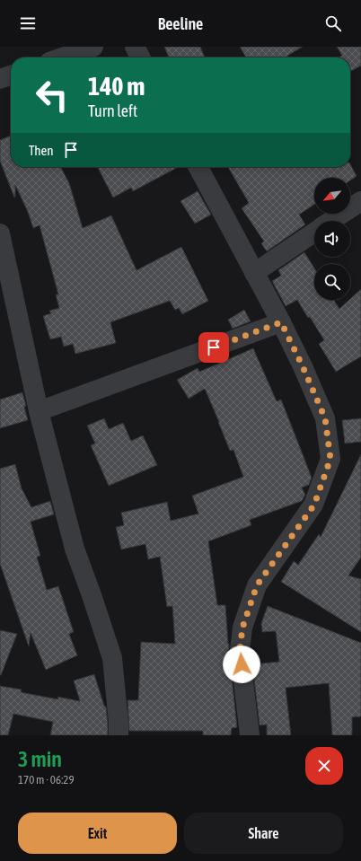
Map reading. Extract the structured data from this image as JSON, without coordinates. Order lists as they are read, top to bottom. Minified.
{"north":"bottom left","page":{"header":"Beeline","turn":["140 m","Turn left"],"then":"Then","heading":["3 min","170 m · 06:29"],"buttons":["Exit","Share"]}}
